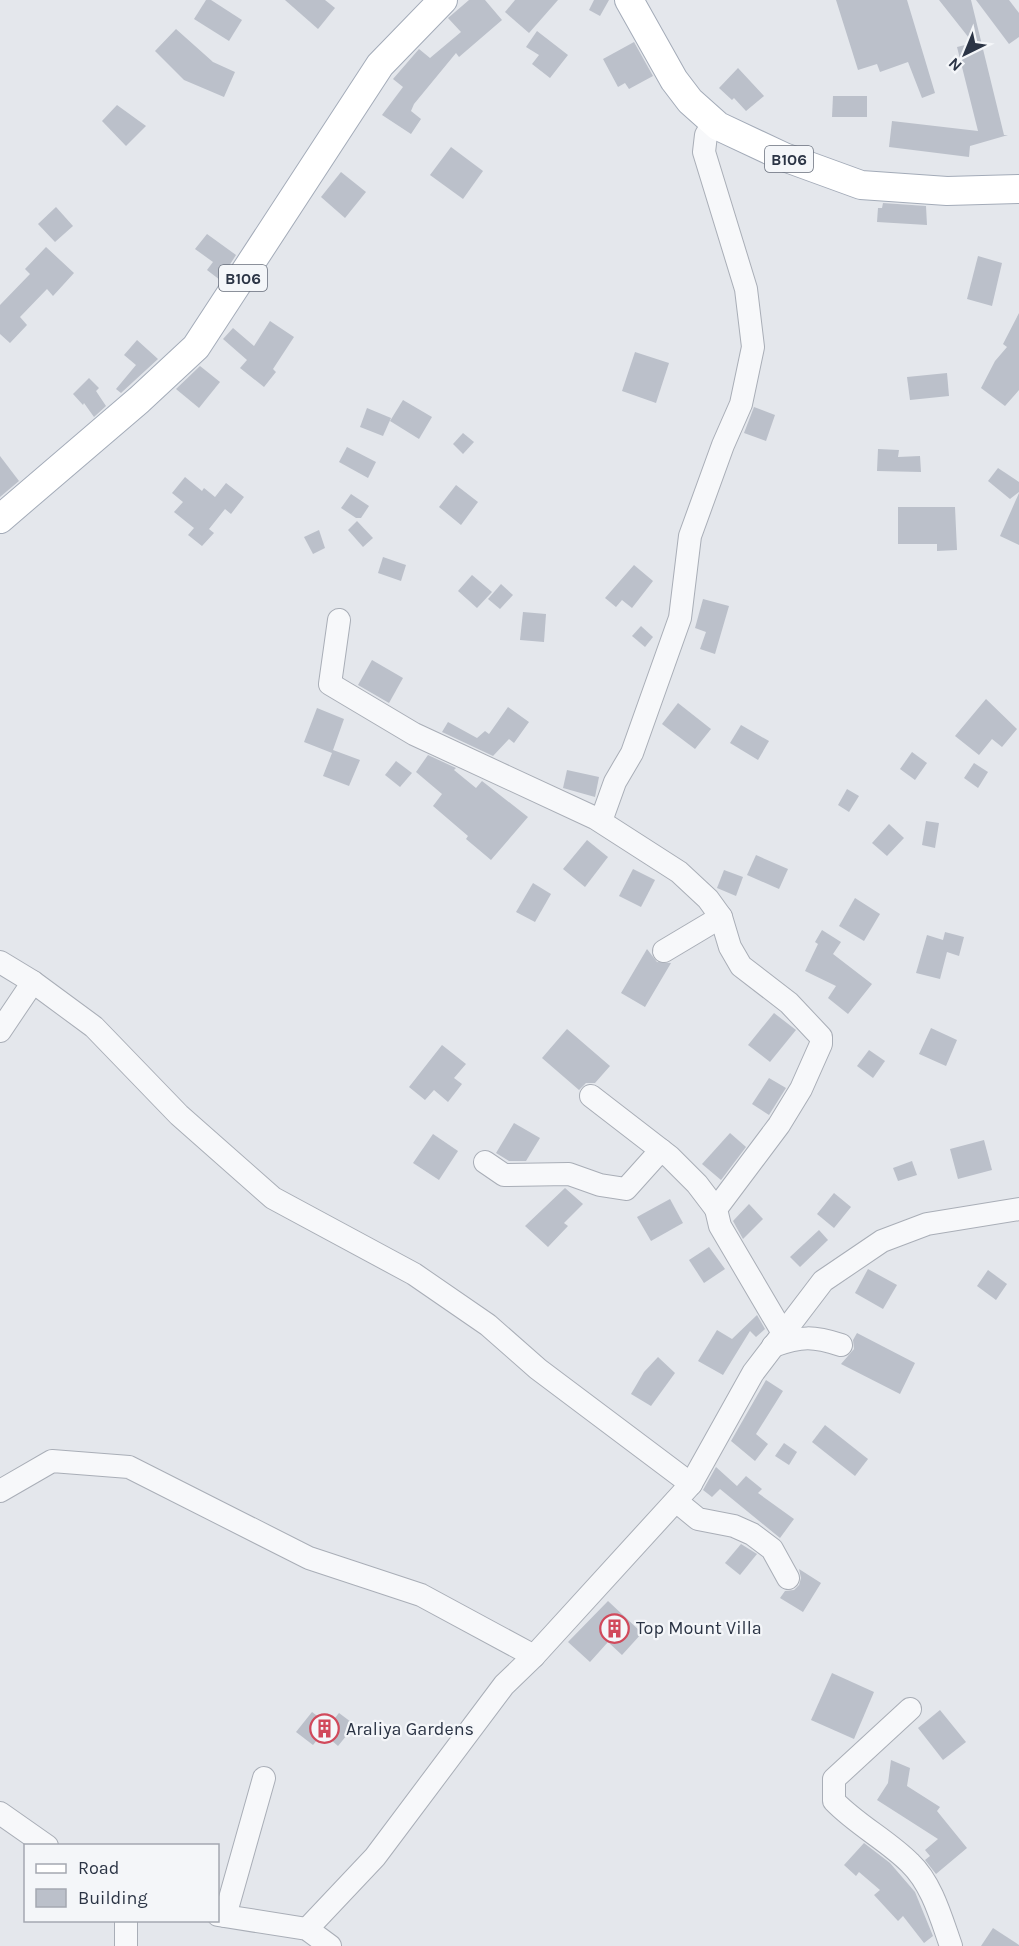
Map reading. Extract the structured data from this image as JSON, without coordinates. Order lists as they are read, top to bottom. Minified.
{"streets":{"main road":["B106"]},"places":{"building":["Top Mount Villa","Araliya Gardens"]},"legend":["Road","Building"],"north":"bottom left"}
